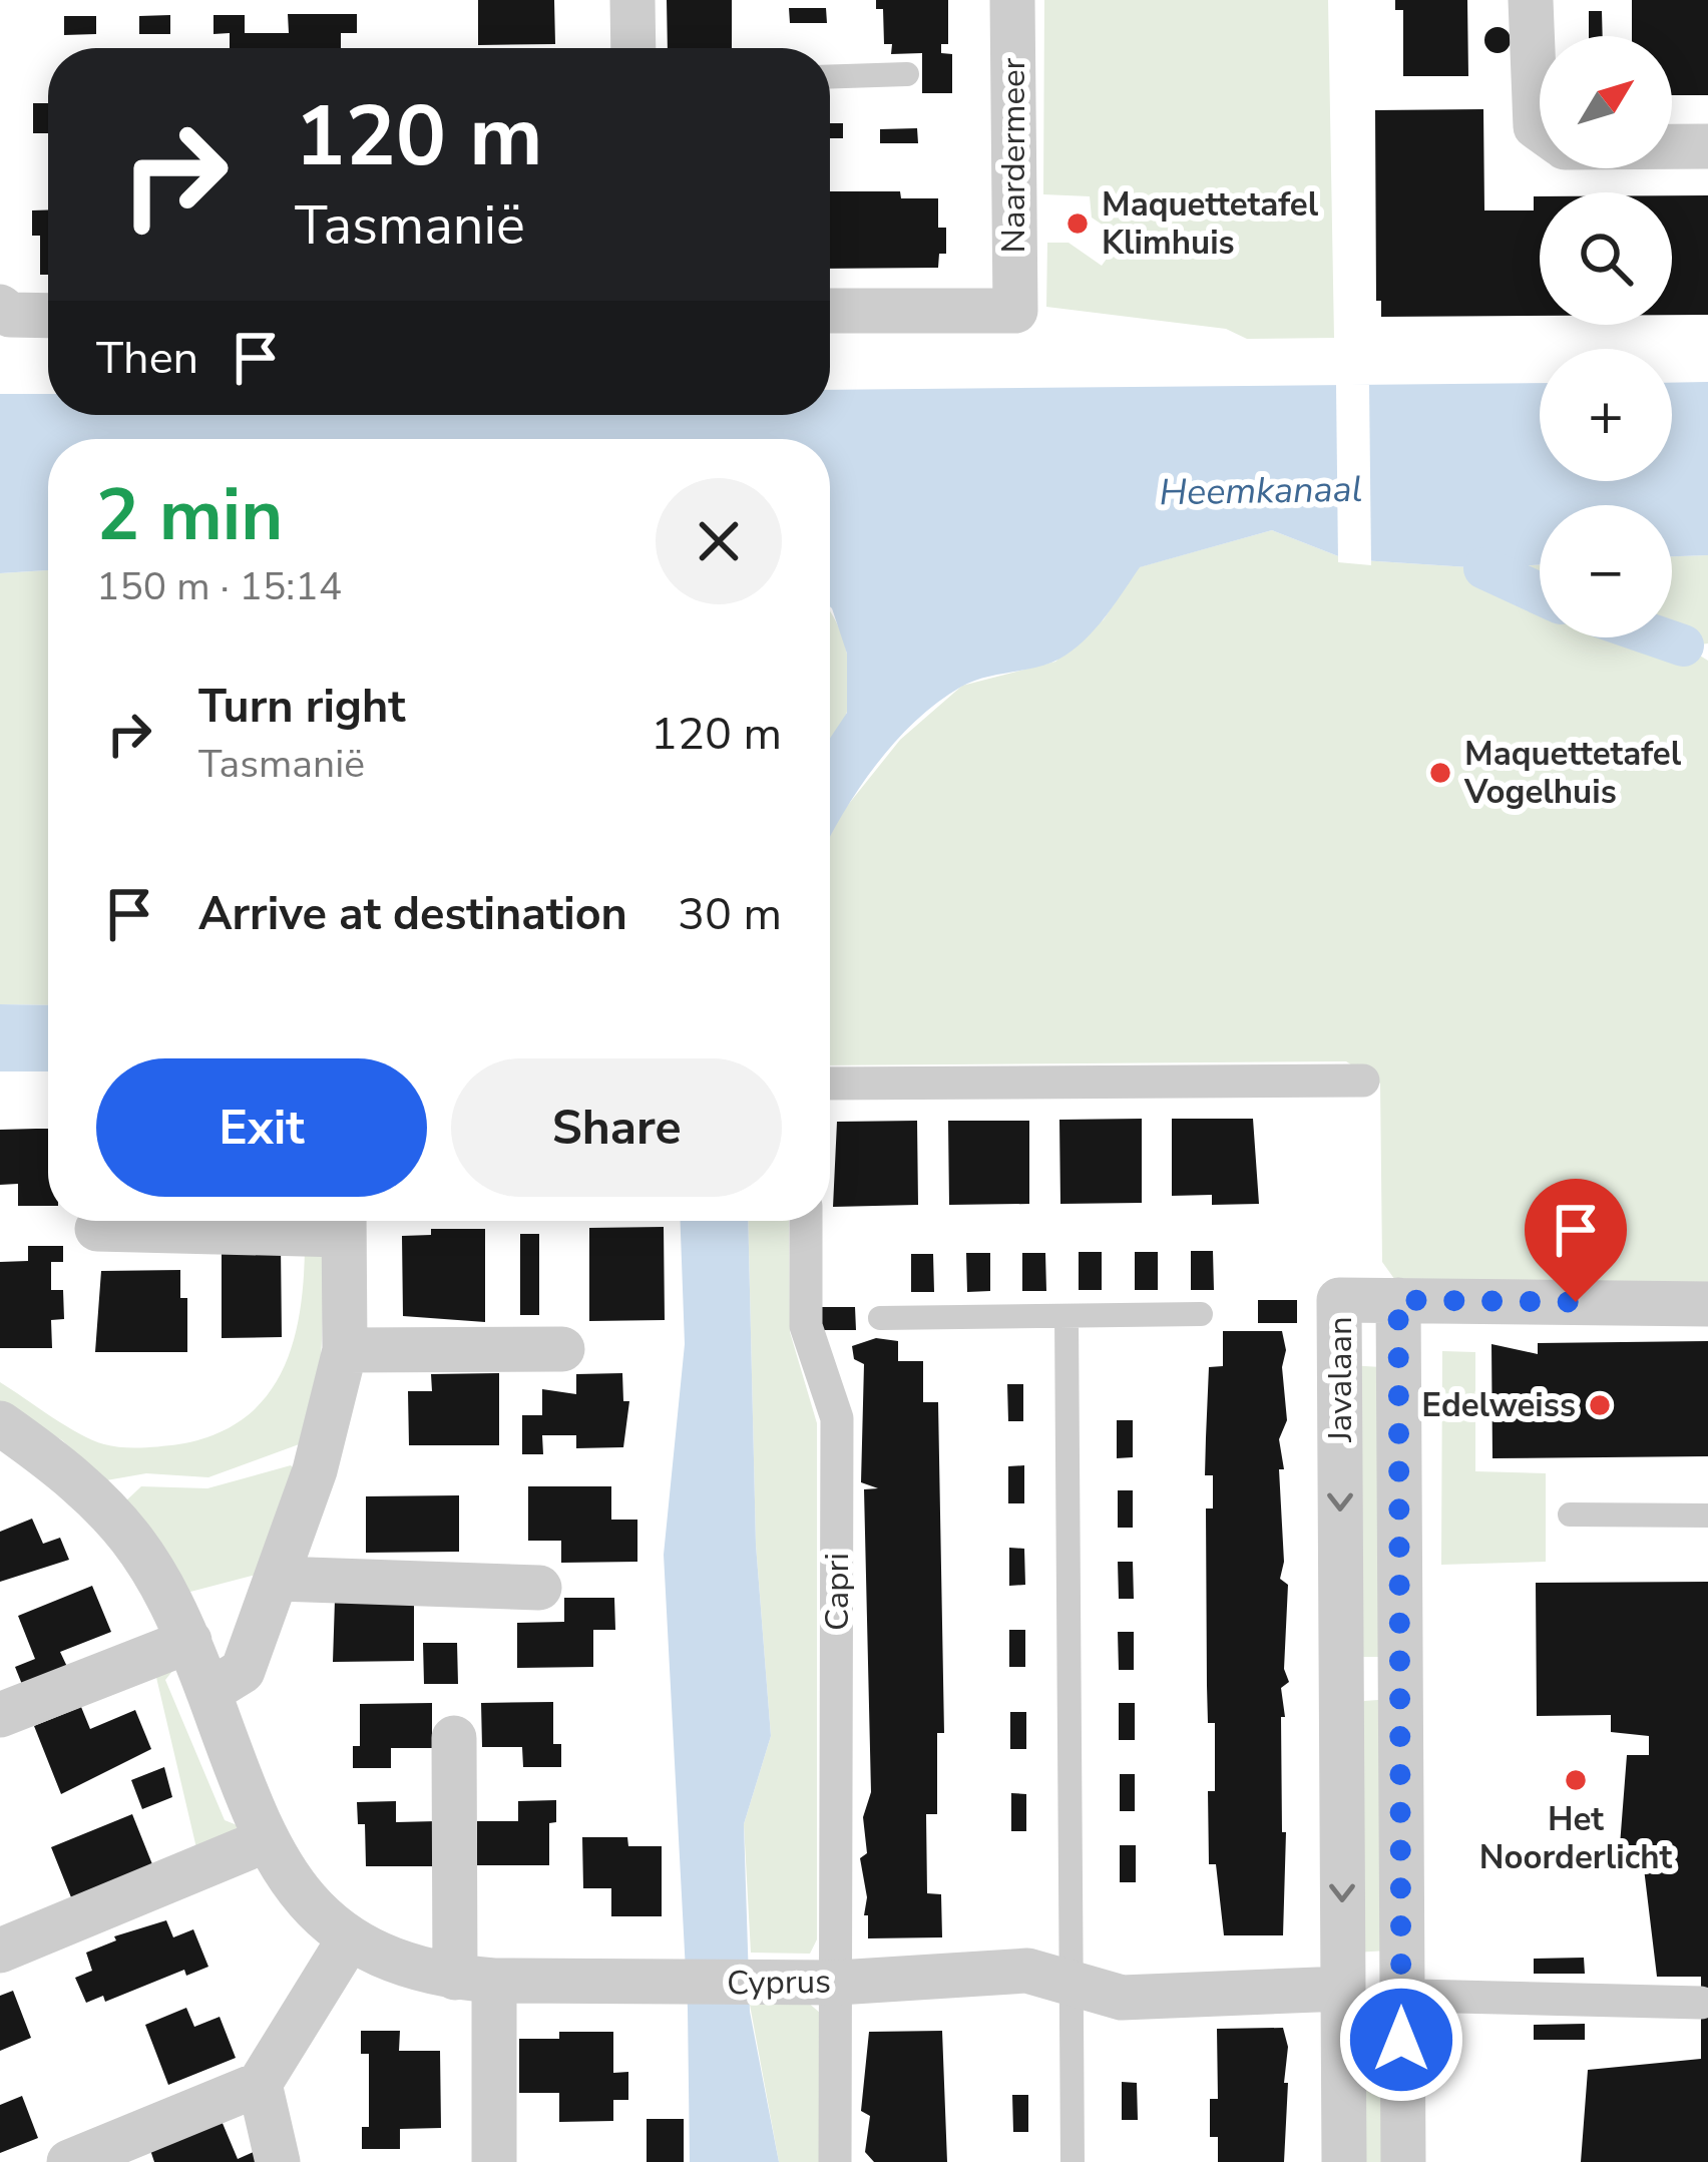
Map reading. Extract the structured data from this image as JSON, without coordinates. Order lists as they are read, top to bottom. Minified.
{"streets":{"street":["Naardermeer","Javalaan","Capri","Cyprus"]},"crossings":[["Javalaan","Cyprus"],["Capri","Cyprus"]],"water":["Heemkanaal"],"places":["Maquettetafel Klimhuis","Maquettetafel Vogelhuis","Edelweiss","Het Noorderlicht"],"north":"top right","page":{"map_buttons":["+","−"],"turn":["120 m","Tasmanië"],"then":"Then","heading":["2 min","150 m · 15:14"],"list":[{"name":"Turn right","note":"Tasmanië","value":"120 m"},{"name":"Arrive at destination","value":"30 m"}],"buttons":["Exit","Share"]}}
